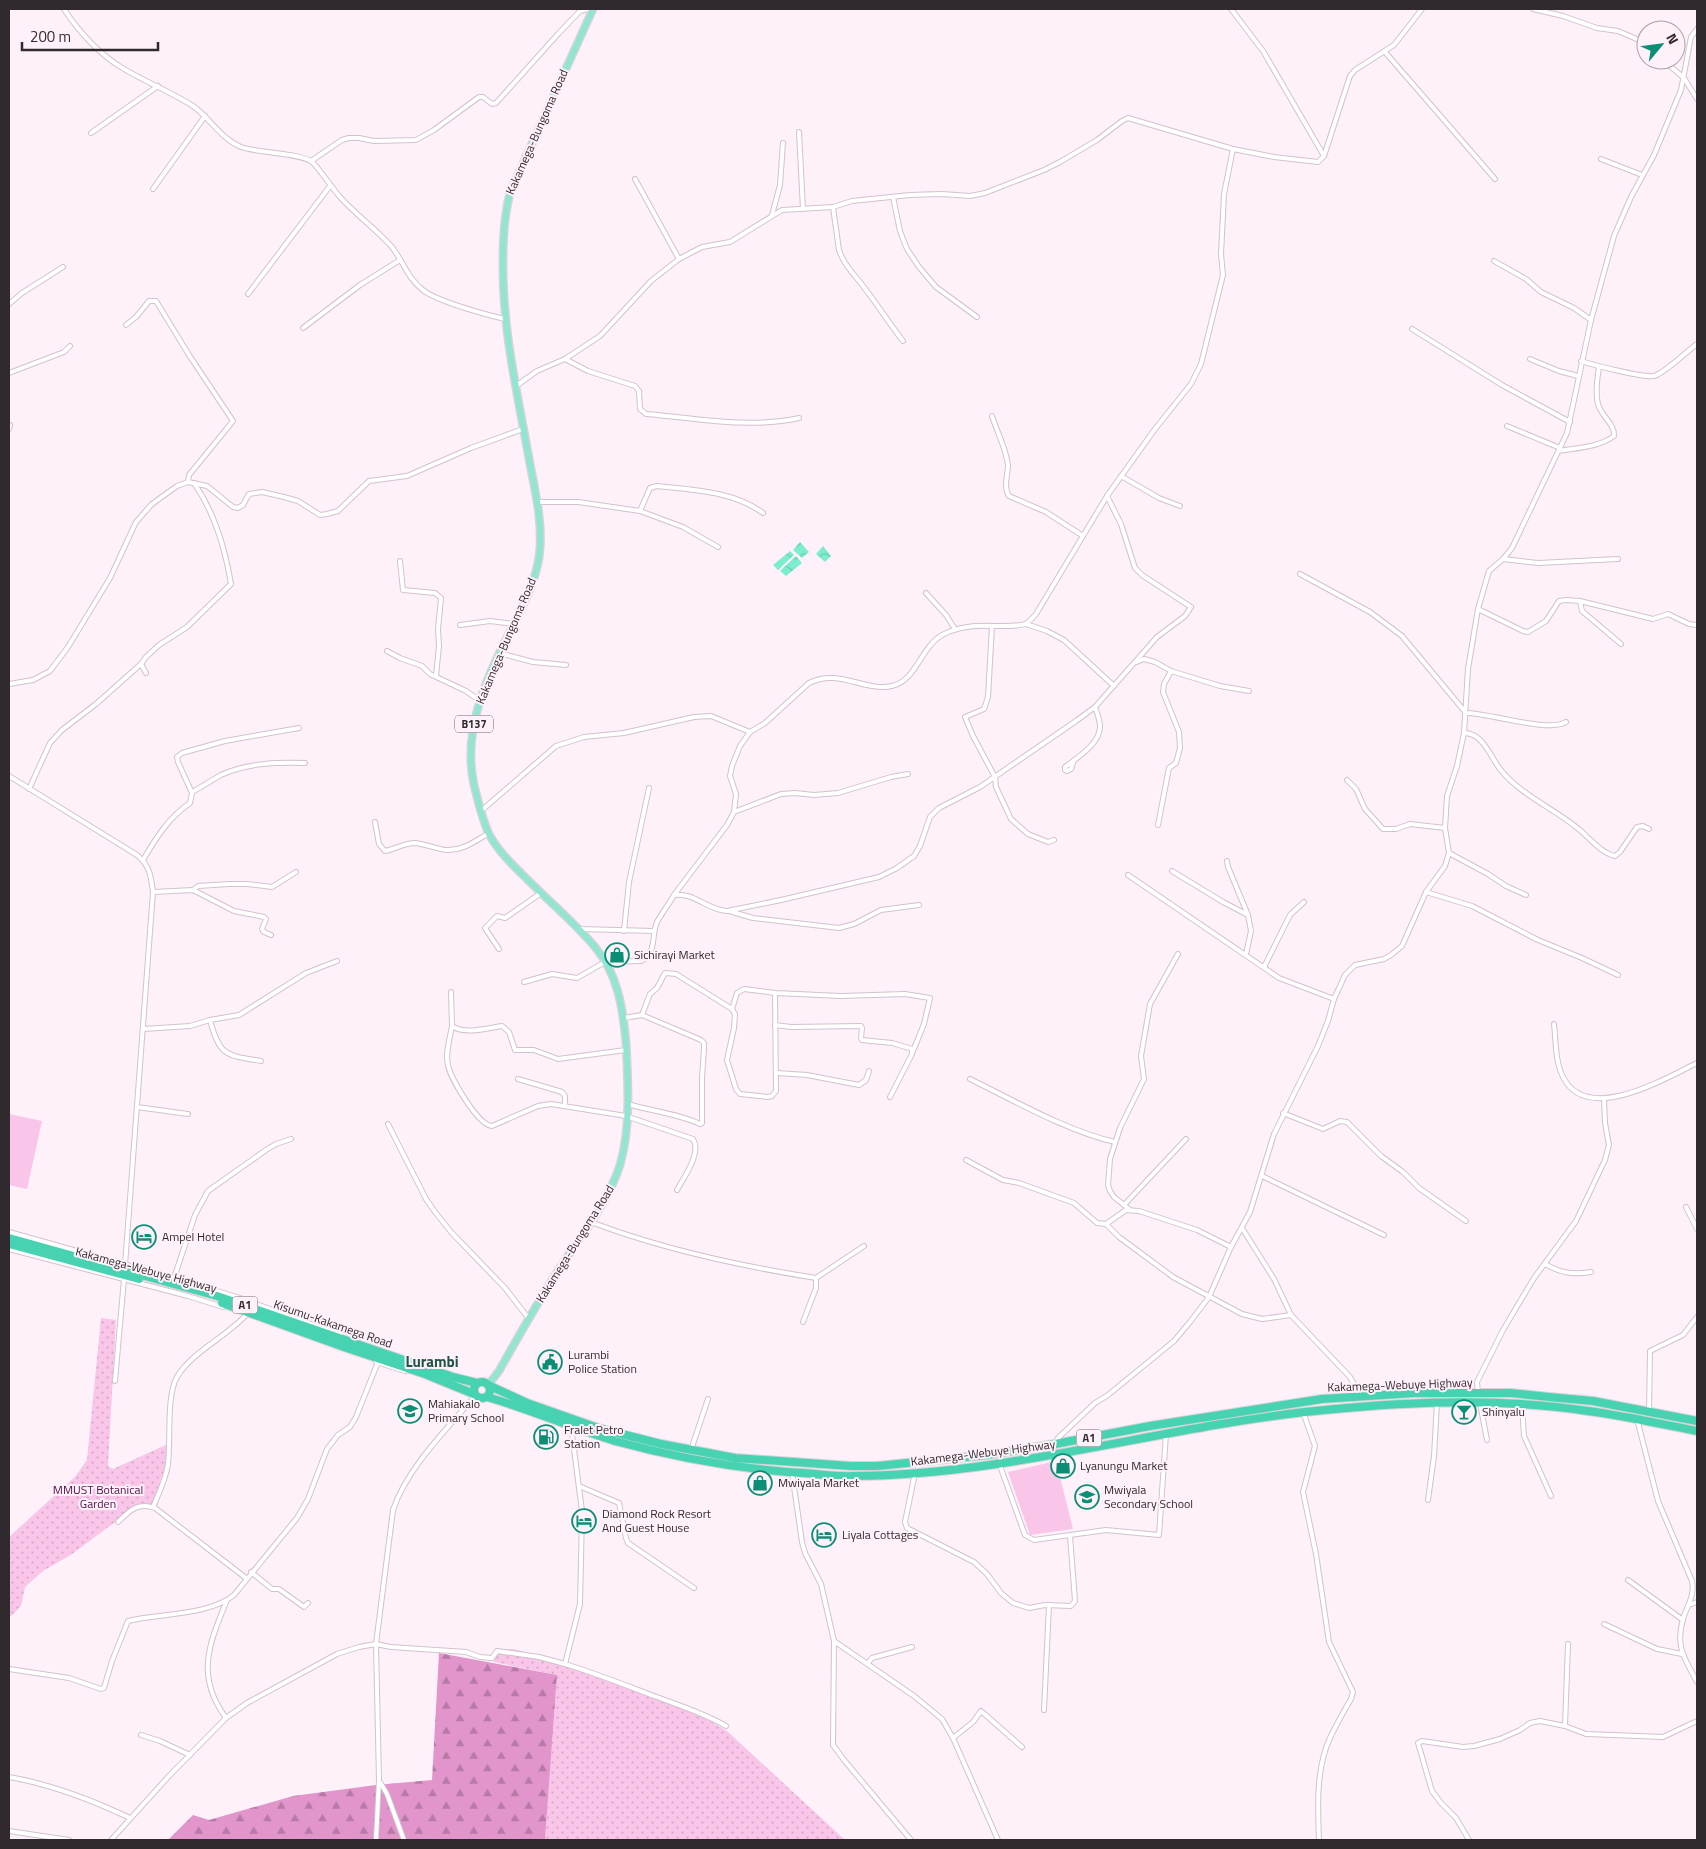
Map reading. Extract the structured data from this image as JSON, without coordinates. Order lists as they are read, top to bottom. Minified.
{"streets":{"highway":["Kakamega-Webuye Highway","A1","Kisumu-Kakamega Road"],"main road":["Kakamega-Bungoma Road","B137"]},"crossings":[["Kakamega-Bungoma Road","Kakamega-Webuye Highway"],["Kakamega-Bungoma Road","A1"],["Kakamega-Bungoma Road","Kisumu-Kakamega Road"],["Kakamega-Webuye Highway","A1"],["Kakamega-Webuye Highway","Kisumu-Kakamega Road"],["A1","Kisumu-Kakamega Road"]],"districts":["Lurambi"],"parks":["MMUST Botanical Garden"],"places":{"shop":["Sichirayi Market","Lyanungu Market","Mwiyala Market"],"hotel":["Ampel Hotel","Diamond Rock Resort And Guest House","Liyala Cottages"],"public building":["Lurambi Police Station"],"school or university":["Mahiakalo Primary School","Mwiyala Secondary School"],"bar":["Shinyalu"],"fuel station":["Fralet Petro Station"]},"scale_bar":"200 m","north":"top right"}
